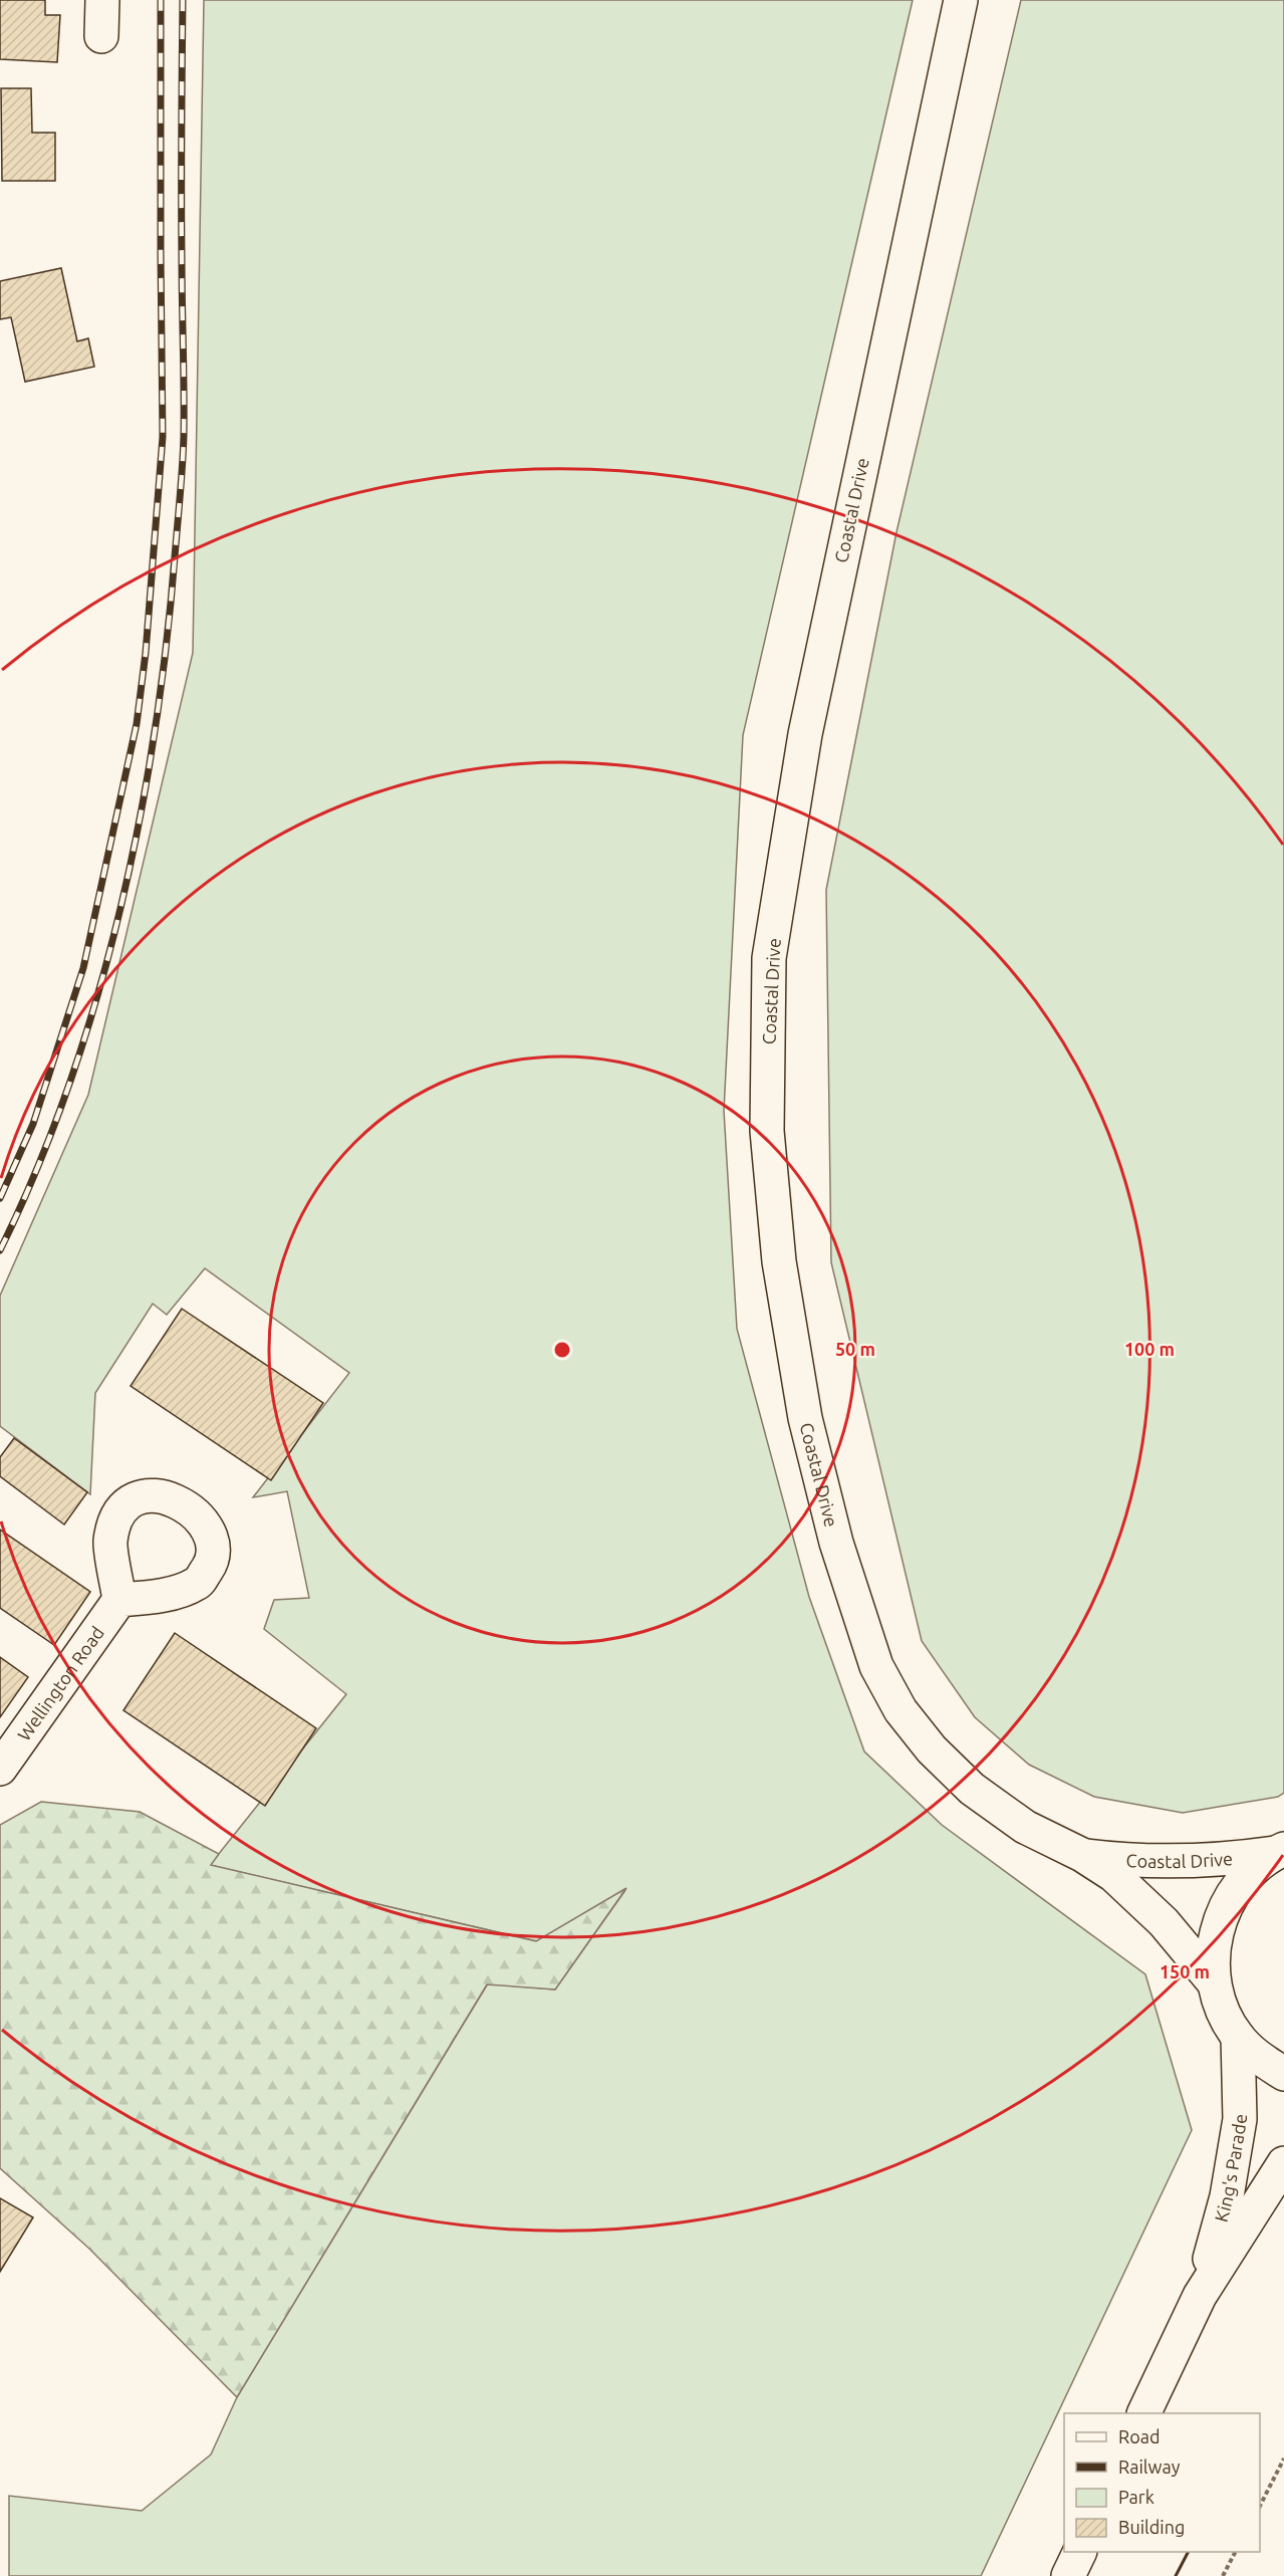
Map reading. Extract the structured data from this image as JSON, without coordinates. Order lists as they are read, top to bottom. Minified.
{"streets":{"street":["Coastal Drive","Wellington Road","King's Parade"]},"legend":["Road","Railway","Park","Building"],"rings":["50 m","100 m","150 m"]}
